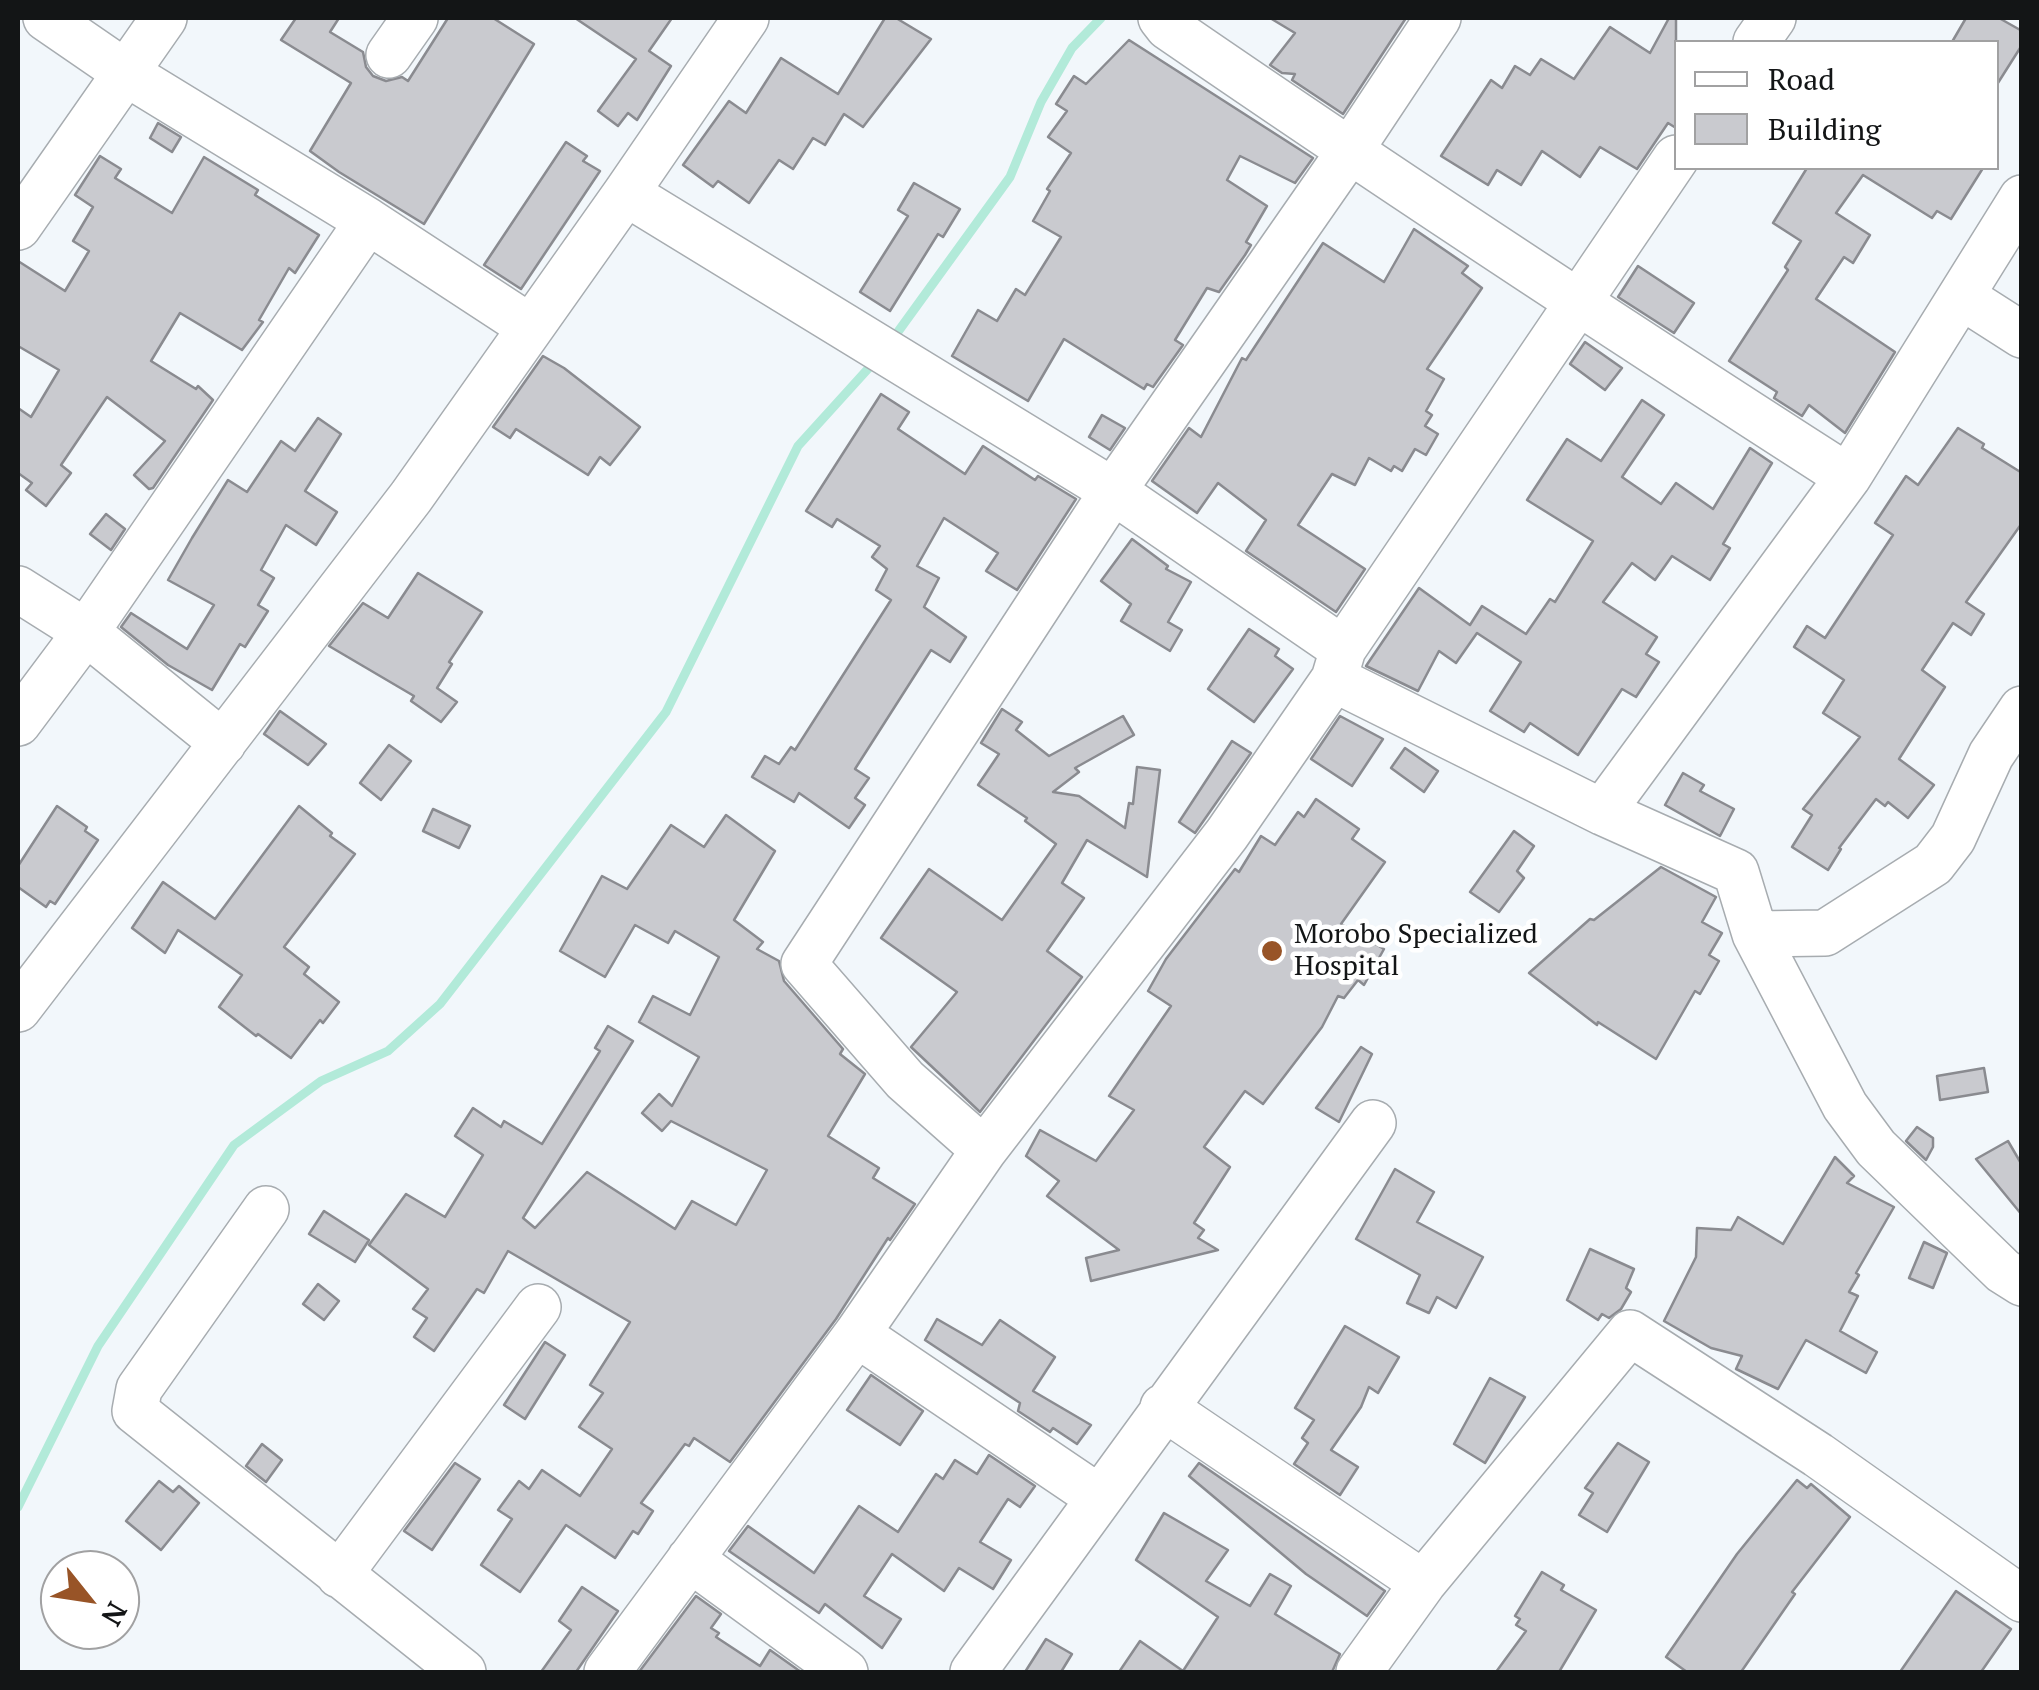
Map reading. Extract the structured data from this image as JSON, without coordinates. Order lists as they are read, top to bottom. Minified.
{"places":["Morobo Specialized Hospital"],"legend":["Road","Building"],"north":"bottom right"}
